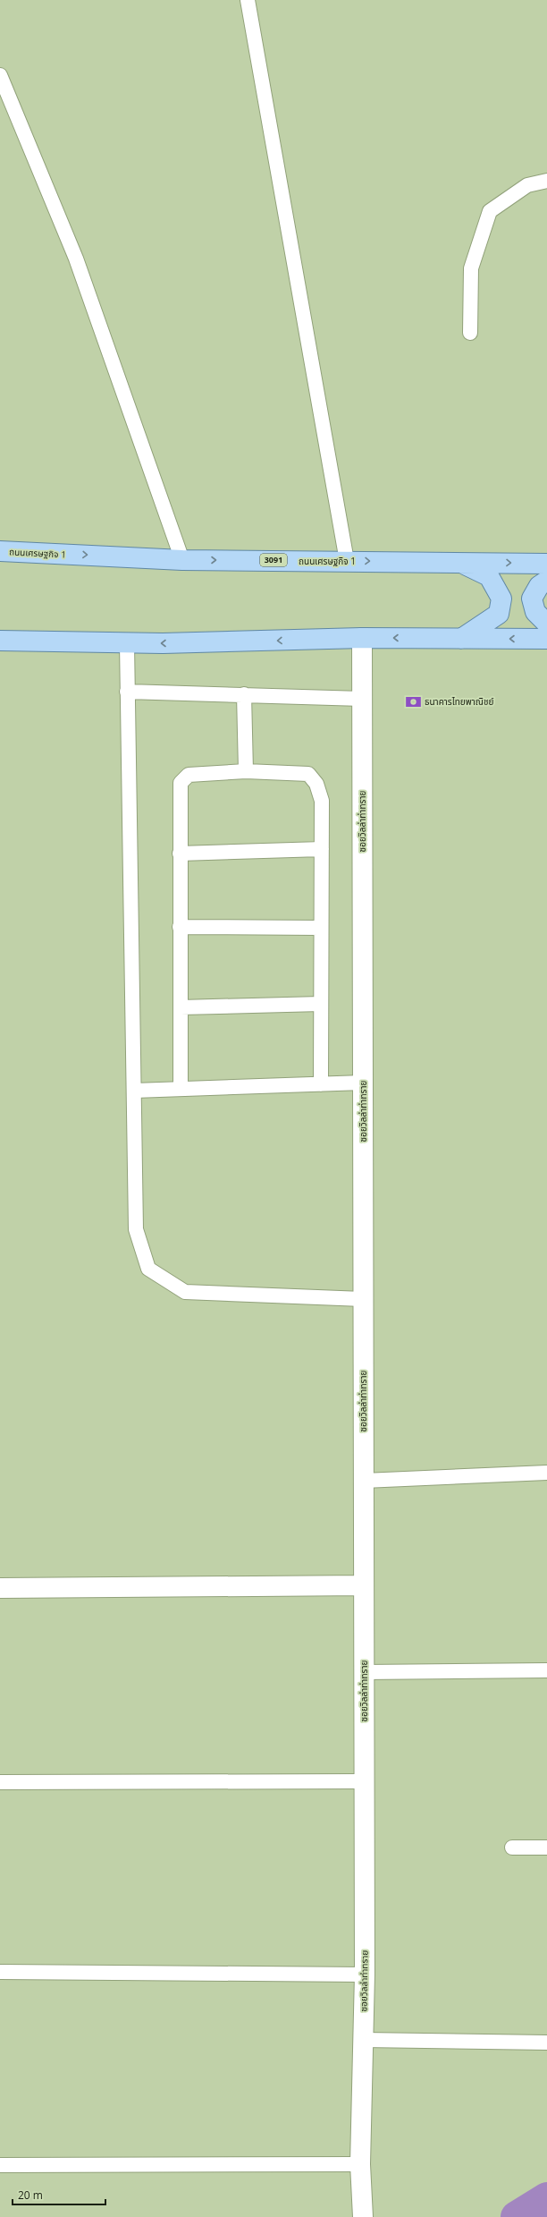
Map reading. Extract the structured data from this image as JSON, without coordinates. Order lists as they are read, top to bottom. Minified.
{"streets":{"main road":["ถนนเศรษฐกิจ 1","3091"],"street":["ซอยวิลล่าท่าทราย"]},"places":{"bank":["ธนาคารไทยพาณิชย์"]},"scale_bar":"20 m"}
